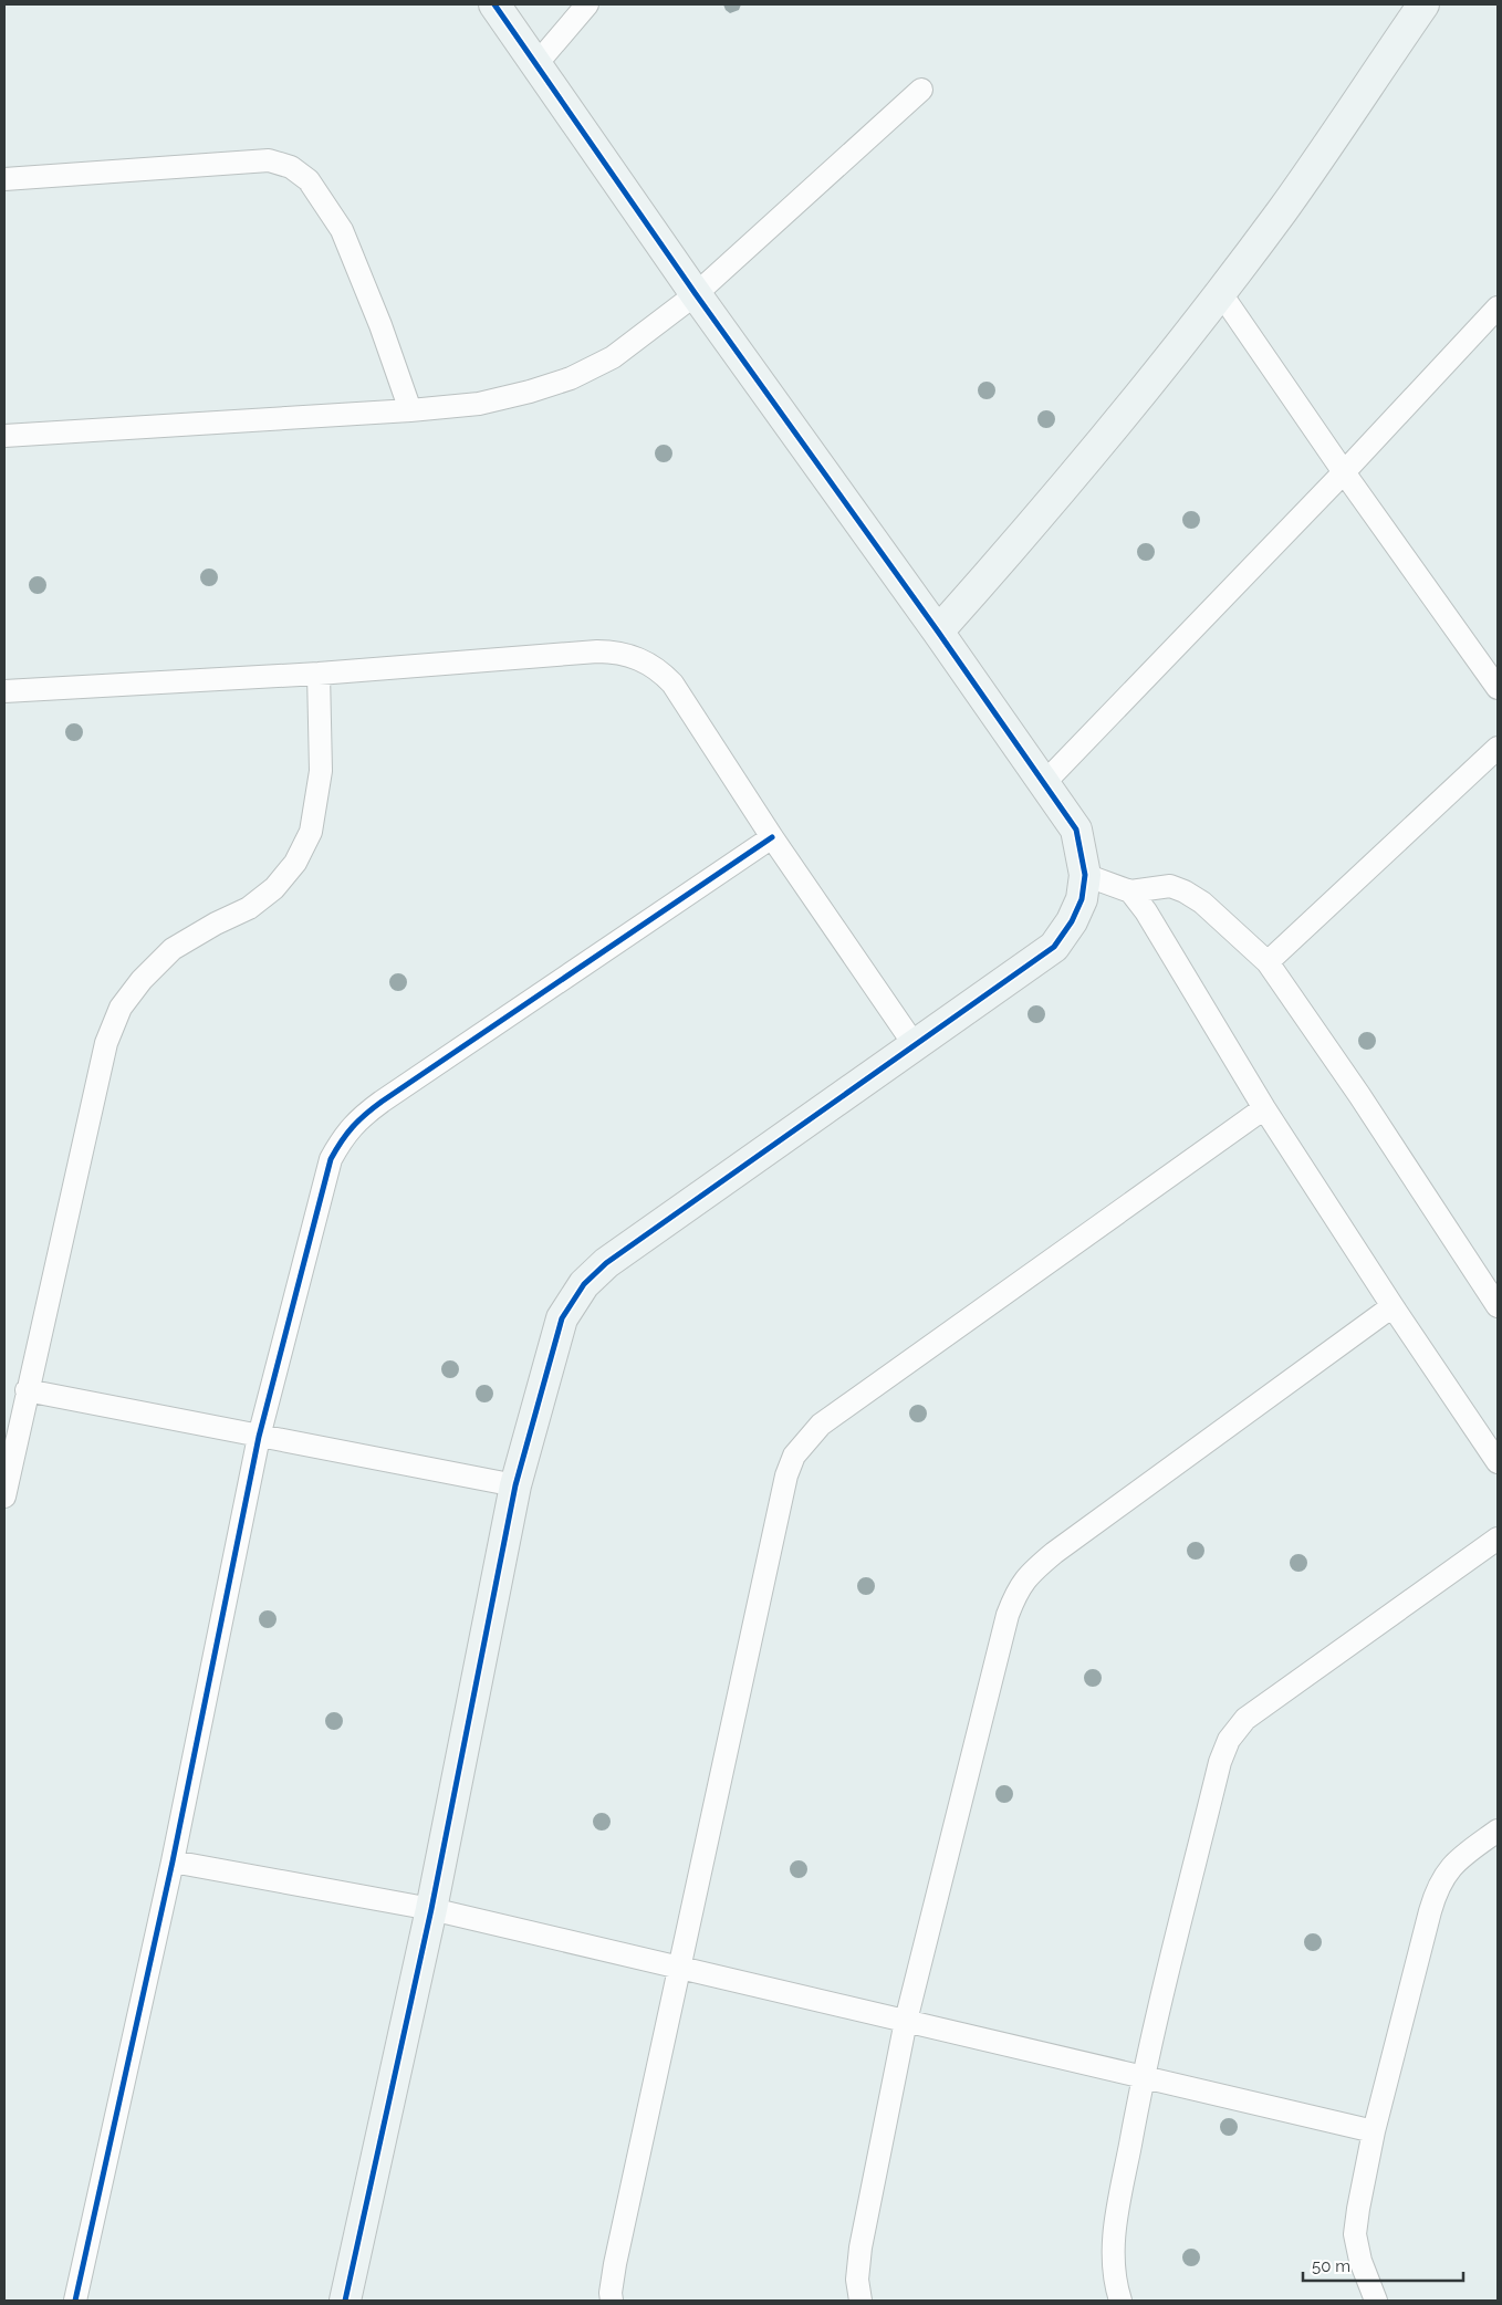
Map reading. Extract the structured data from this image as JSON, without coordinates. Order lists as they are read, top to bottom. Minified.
{"scale_bar":"50 m"}
